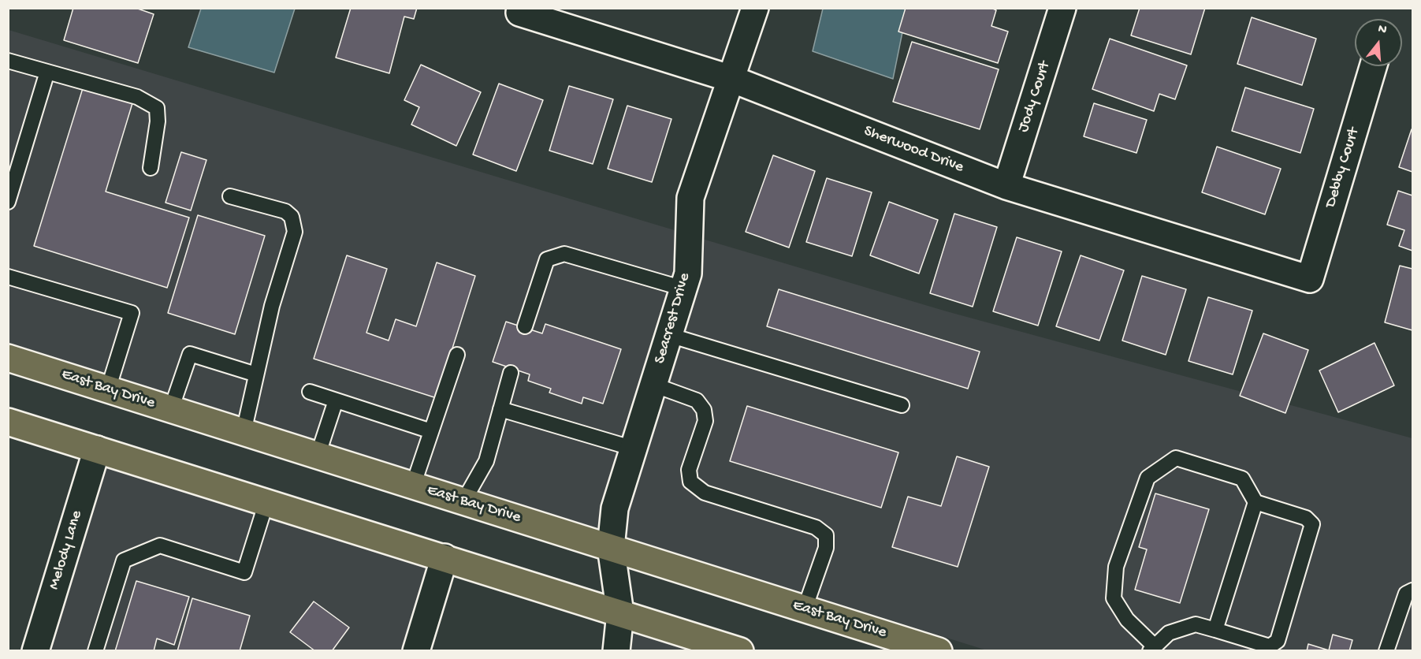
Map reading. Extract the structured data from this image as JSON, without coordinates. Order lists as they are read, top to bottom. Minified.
{"streets":{"main road":["East Bay Drive"],"street":["Jody Court","Sherwood Drive","Debby Court","Seacrest Drive","Melody Lane"]},"crossings":[["Jody Court","Sherwood Drive"],["Sherwood Drive","Debby Court"],["Sherwood Drive","Seacrest Drive"],["Seacrest Drive","East Bay Drive"]],"north":"top"}
